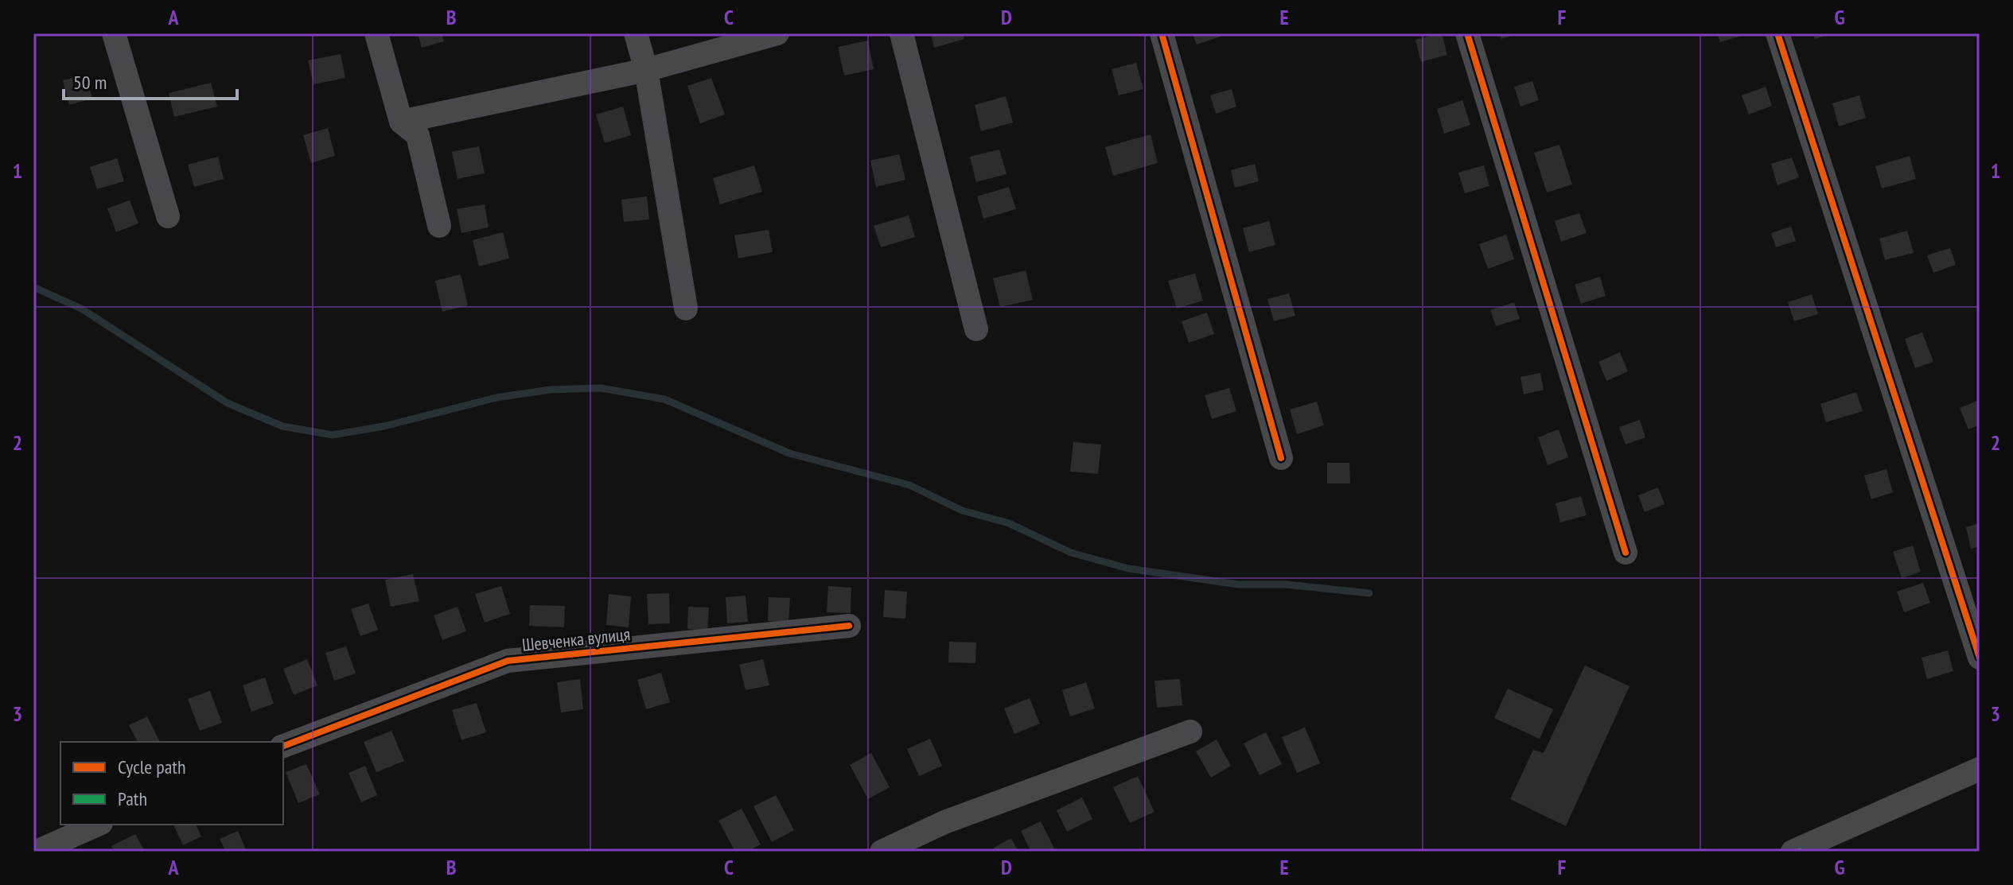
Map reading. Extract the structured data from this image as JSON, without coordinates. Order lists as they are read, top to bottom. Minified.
{"streets":{"street":["Шевченка вулиця"]},"legend":["Cycle path","Path"],"scale_bar":"50 m","grid":{"columns":["A","B","C","D","E","F","G"],"rows":["1","2","3"]}}
